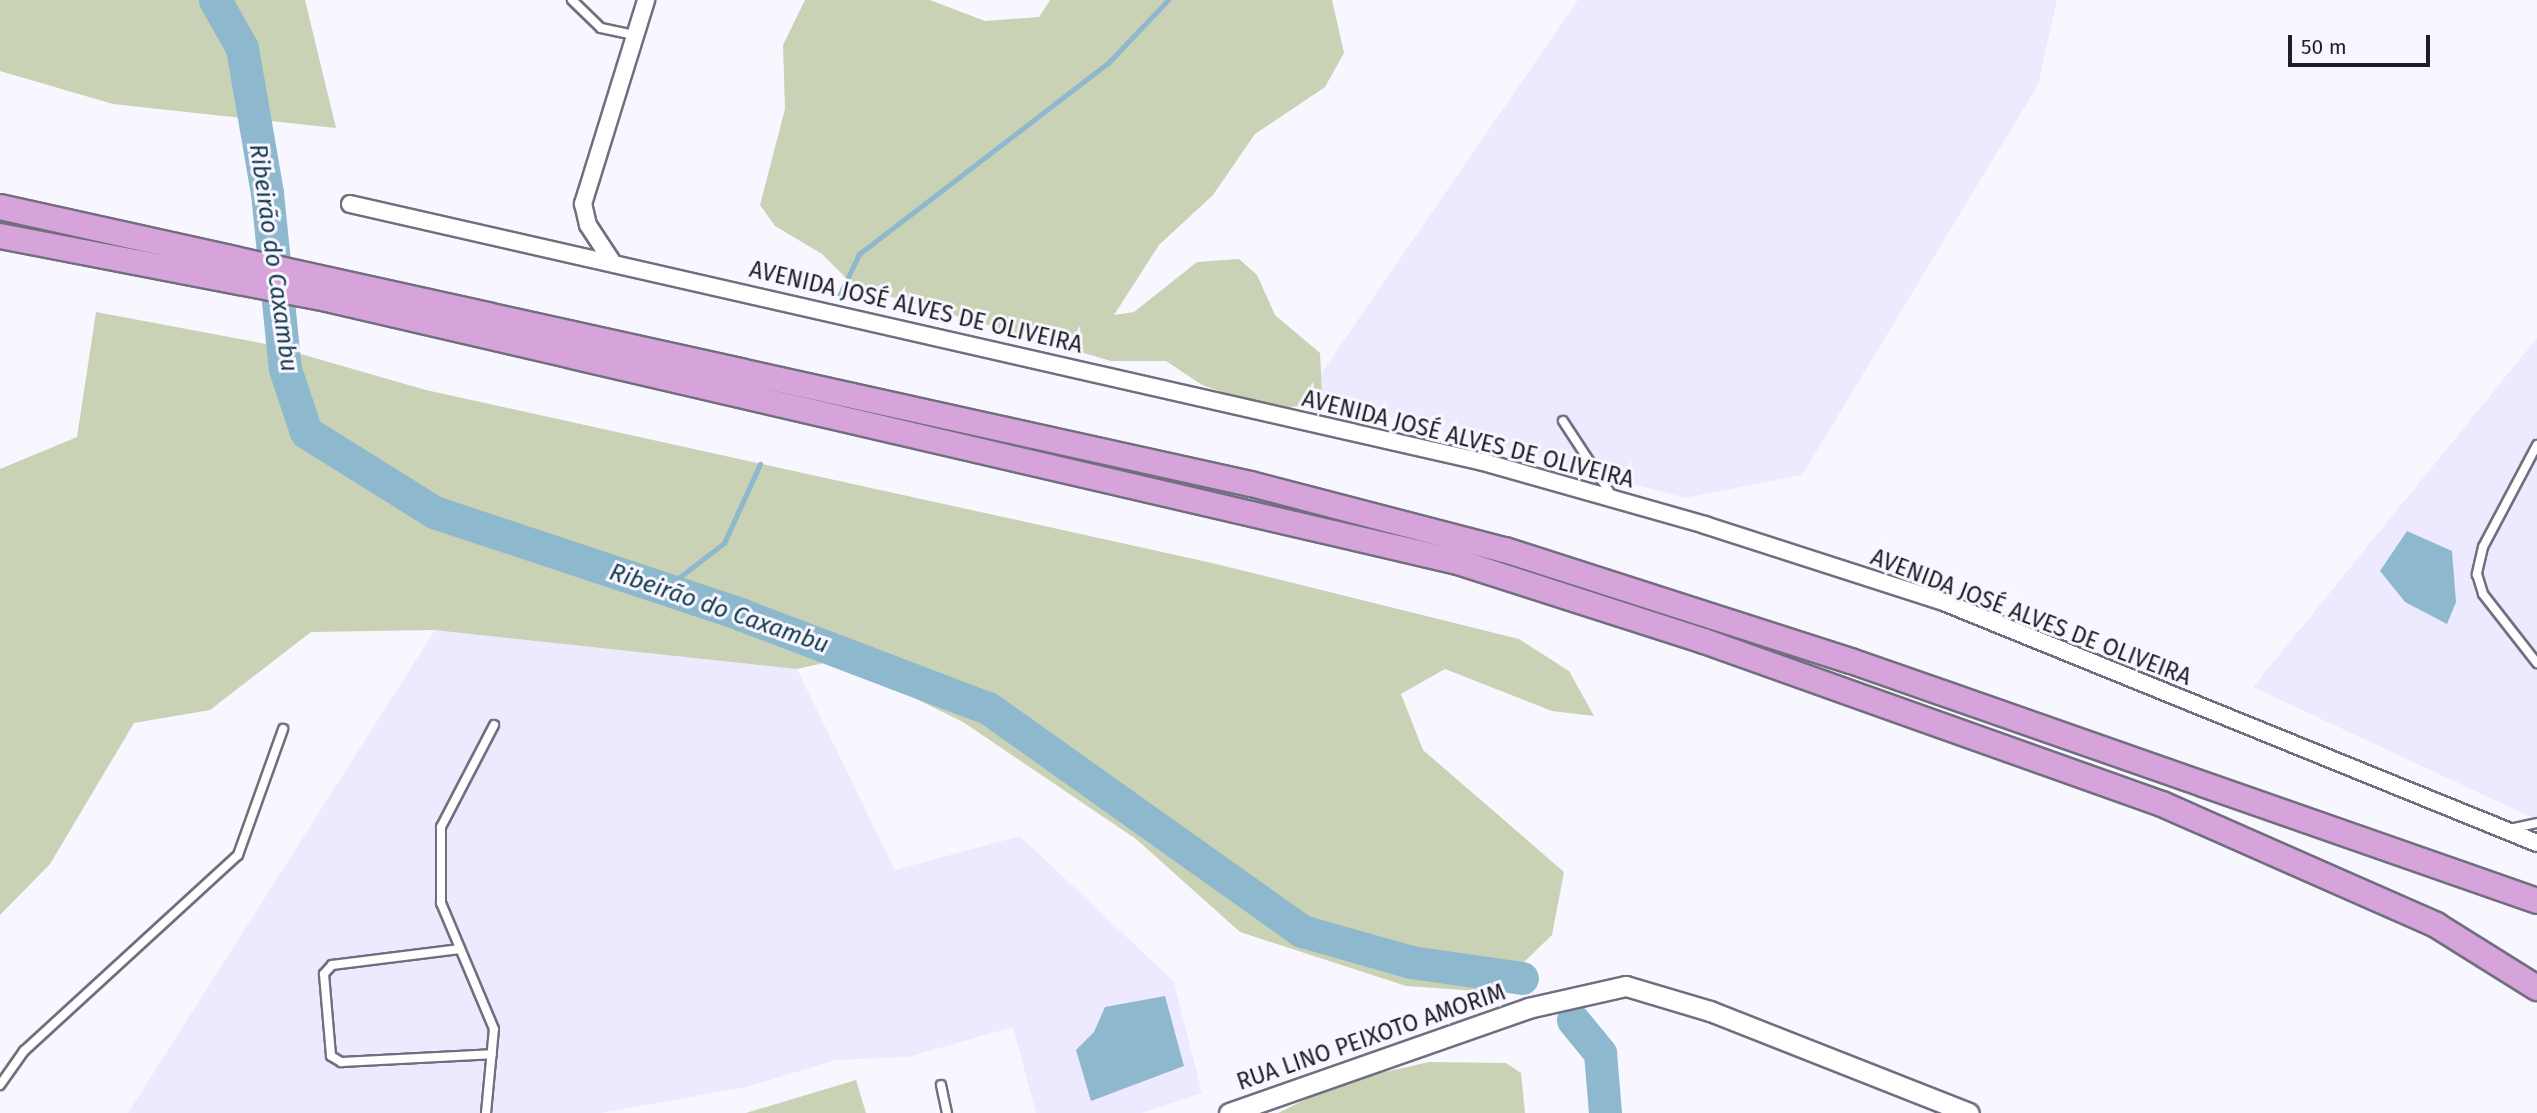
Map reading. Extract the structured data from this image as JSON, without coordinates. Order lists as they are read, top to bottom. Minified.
{"streets":{"street":["AVENIDA JOSÉ ALVES DE OLIVEIRA","RUA LINO PEIXOTO AMORIM"]},"water":["Ribeirão do Caxambu"],"scale_bar":"50 m"}
